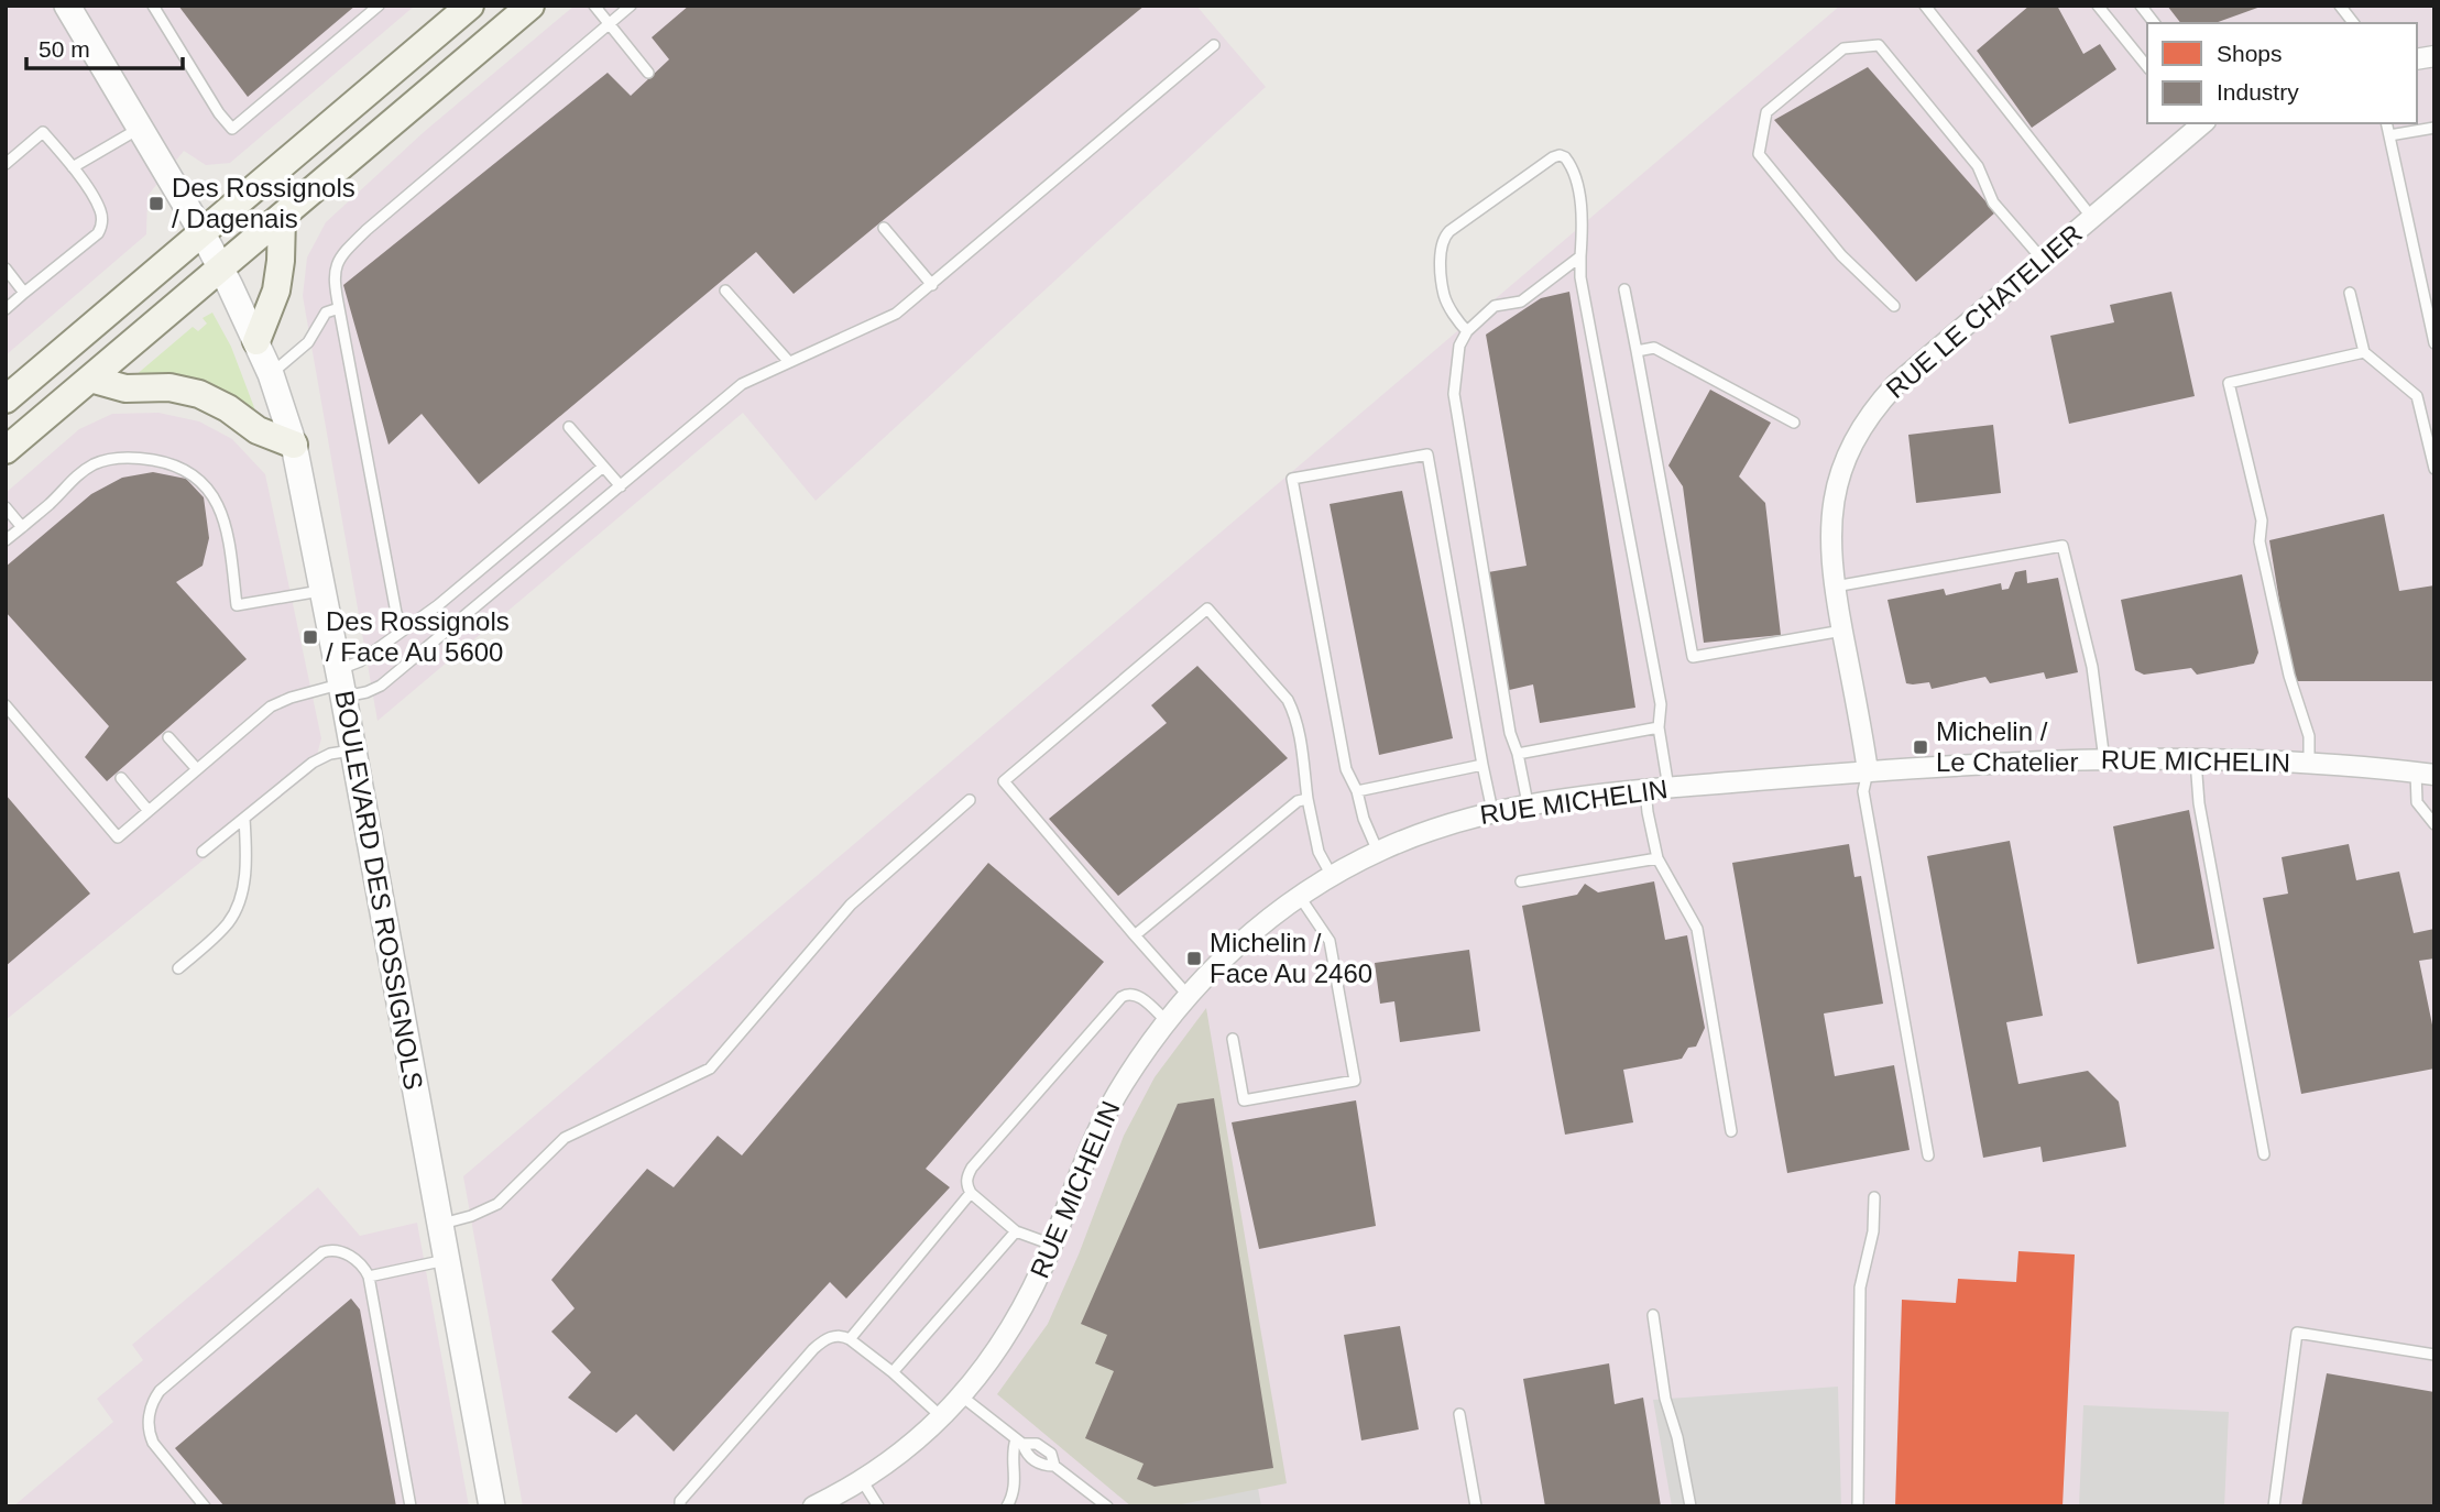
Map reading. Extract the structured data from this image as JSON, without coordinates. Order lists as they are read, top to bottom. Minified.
{"streets":{"street":["RUE LE CHATELIER","RUE MICHELIN","BOULEVARD DES ROSSIGNOLS"]},"crossings":[["RUE LE CHATELIER","RUE MICHELIN"]],"places":{"transit":["Des Rossignols / Dagenais","Des Rossignols / Face Au 5600","Michelin / Le Chatelier","Michelin / Face Au 2460"]},"legend":["Shops","Industry"],"scale_bar":"50 m"}
